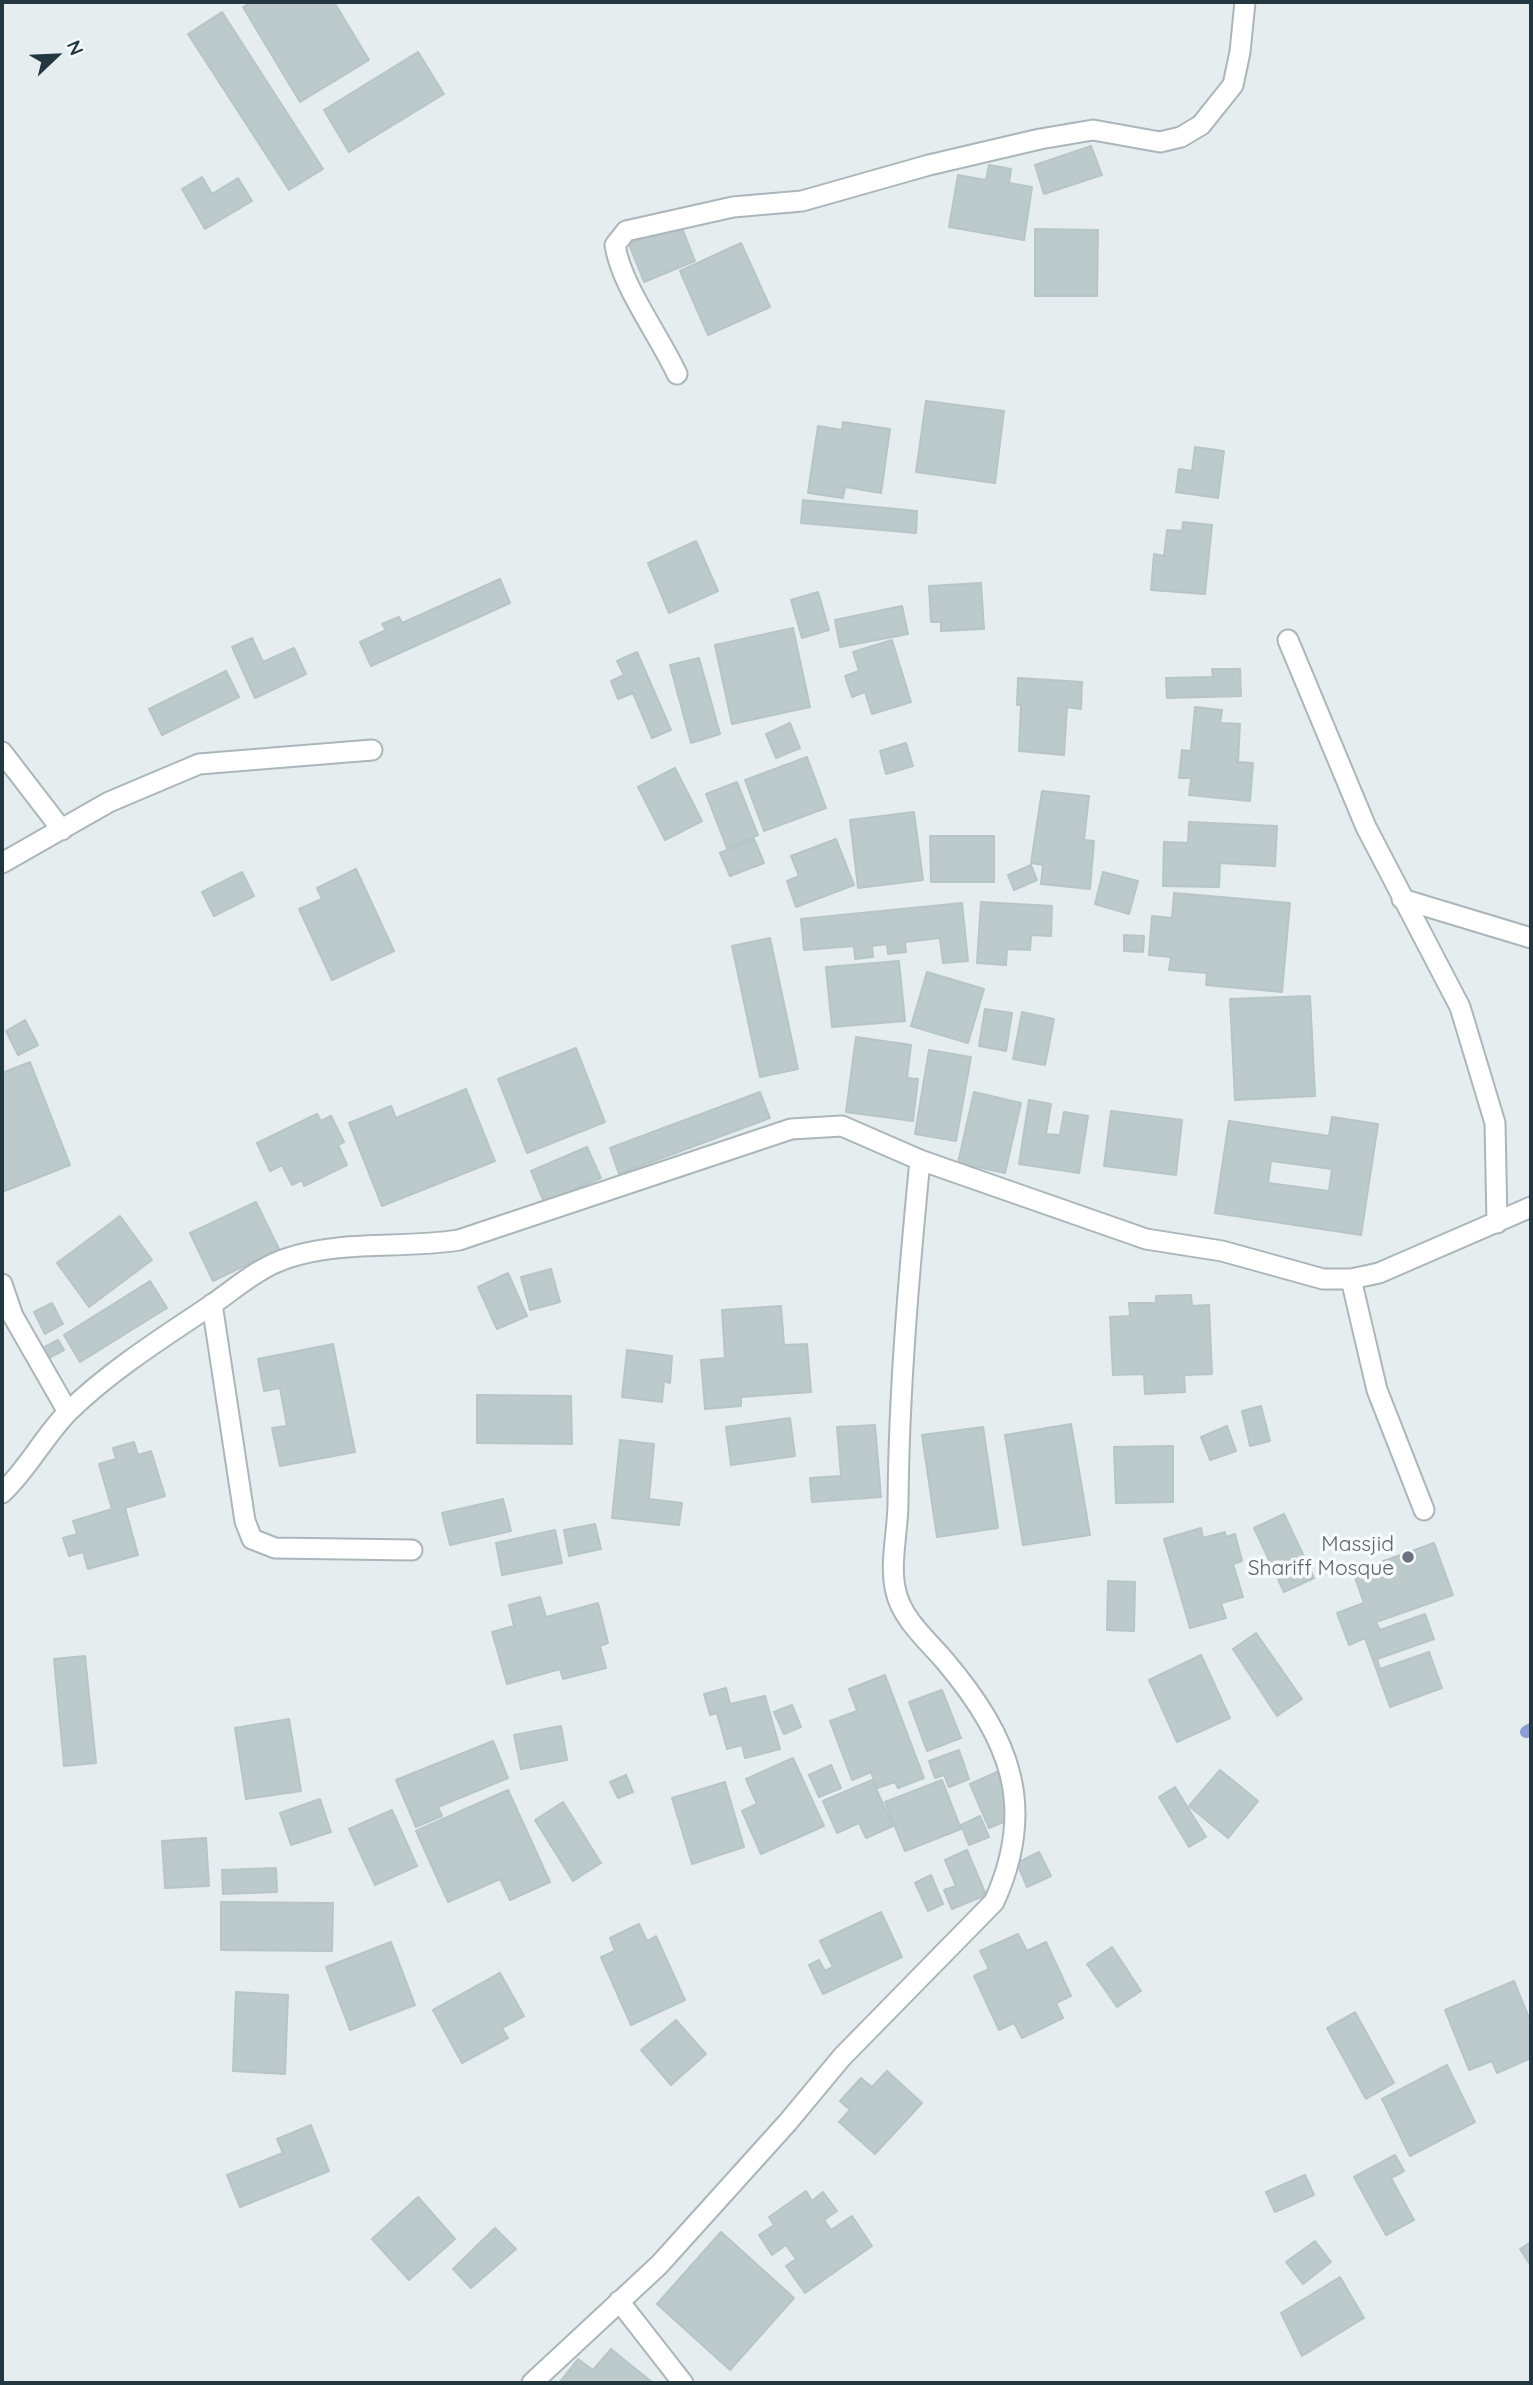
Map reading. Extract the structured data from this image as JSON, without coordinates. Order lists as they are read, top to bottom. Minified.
{"places":["Massjid Shariff Mosque"],"north":"top right"}
